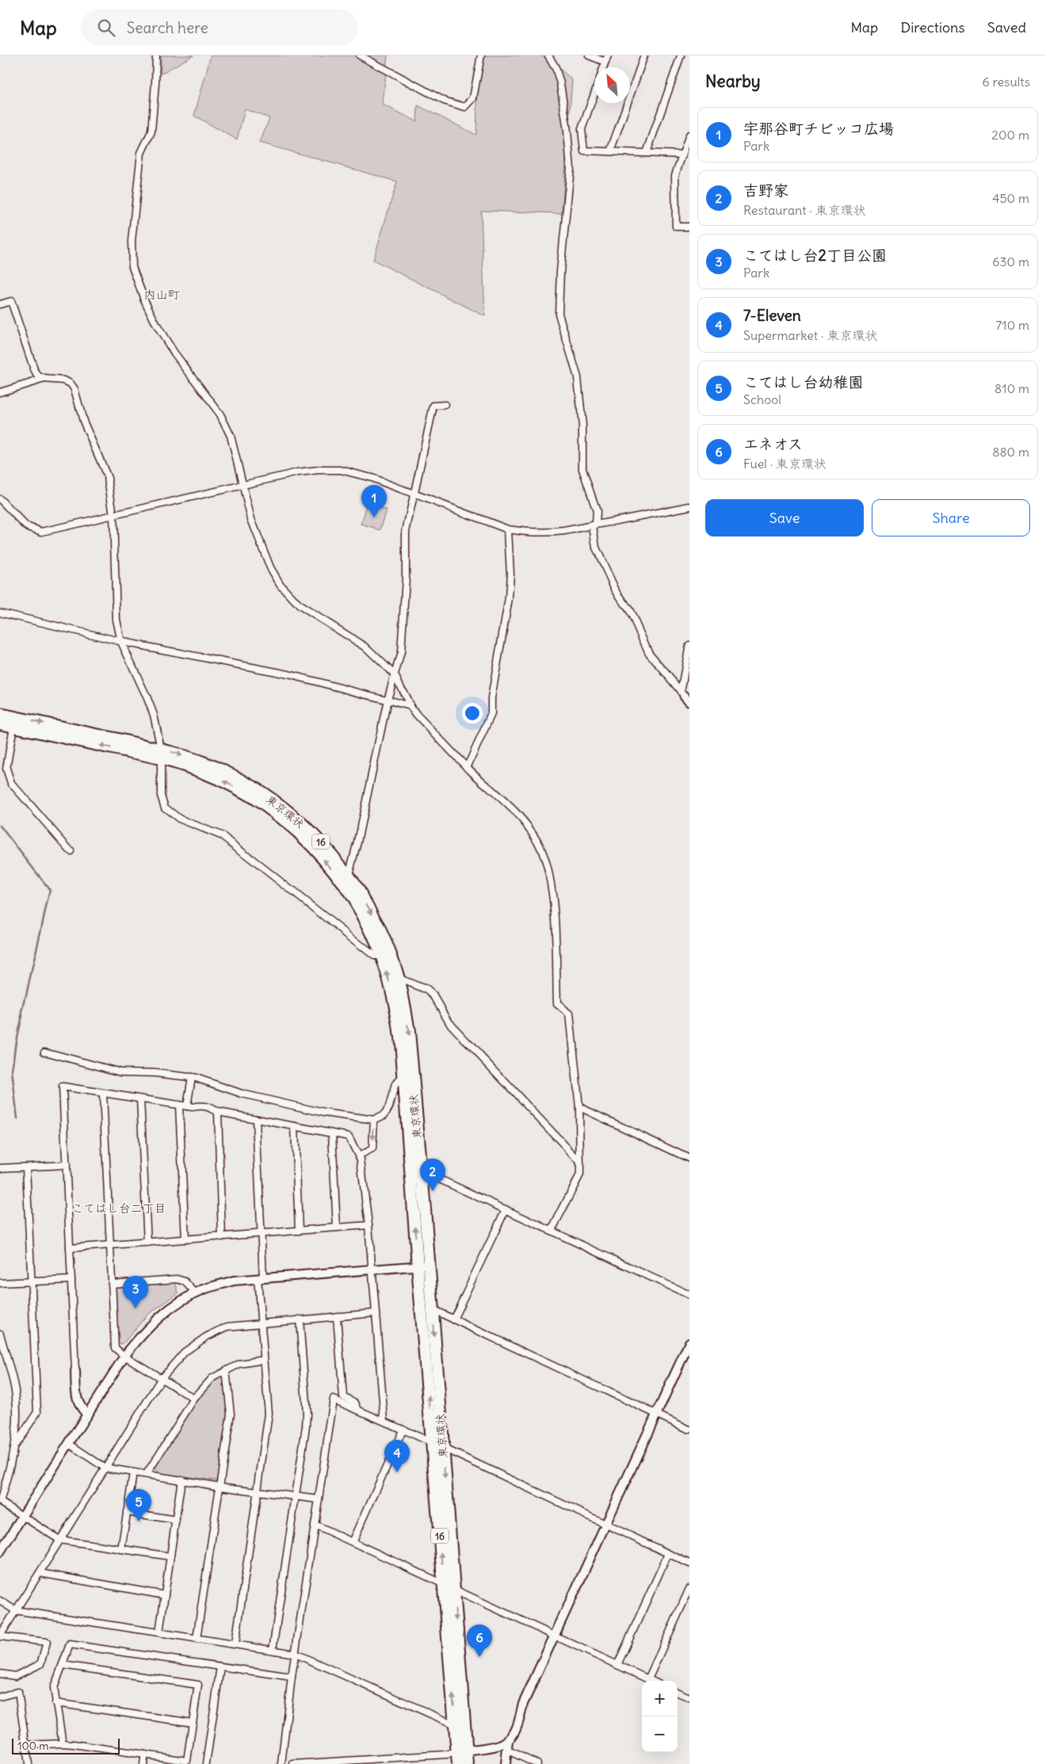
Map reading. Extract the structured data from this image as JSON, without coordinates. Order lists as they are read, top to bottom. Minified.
{"streets":{"highway":["東京環状","16"]},"districts":["内山町","こてはし台二丁目"],"scale_bar":"100 m","north":"top left","page":{"header":"Map","search":"Search here","nav":["Map","Directions","Saved"],"heading":["Nearby","6 results"],"list":[{"mark":"1","name":"宇那谷町チビッコ広場","note":"Park","value":"200 m"},{"mark":"2","name":"吉野家","note":"Restaurant · 東京環状","value":"450 m"},{"mark":"3","name":"こてはし台2丁目公園","note":"Park","value":"630 m"},{"mark":"4","name":"7-Eleven","note":"Supermarket · 東京環状","value":"710 m"},{"mark":"5","name":"こてはし台幼稚園","note":"School","value":"810 m"},{"mark":"6","name":"エネオス","note":"Fuel · 東京環状","value":"880 m"}],"pins":["1","2","3","4","5","6"],"buttons":["Save","Share"],"map_buttons":["+","−"],"scale":"100 m"}}
